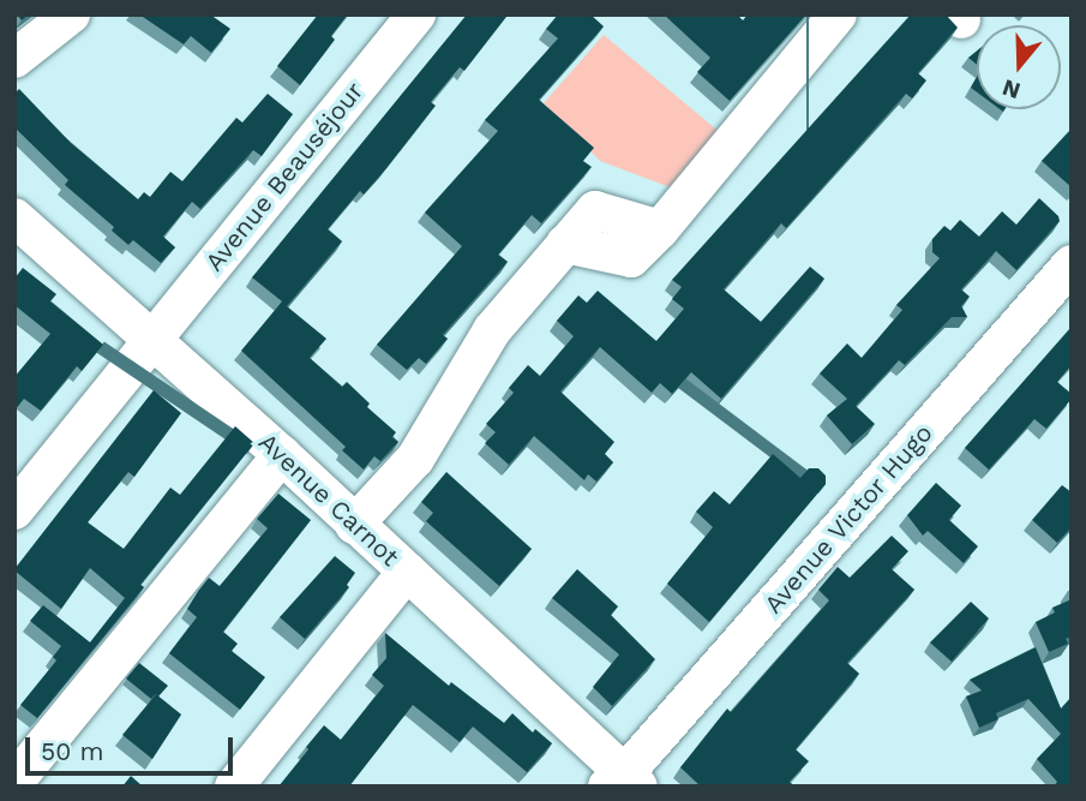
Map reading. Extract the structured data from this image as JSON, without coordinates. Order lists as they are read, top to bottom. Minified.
{"streets":{"street":["Avenue Beauséjour","Avenue Carnot","Avenue Victor Hugo"]},"crossings":[["Avenue Beauséjour","Avenue Carnot"],["Avenue Carnot","Avenue Victor Hugo"]],"scale_bar":"50 m","north":"bottom"}
